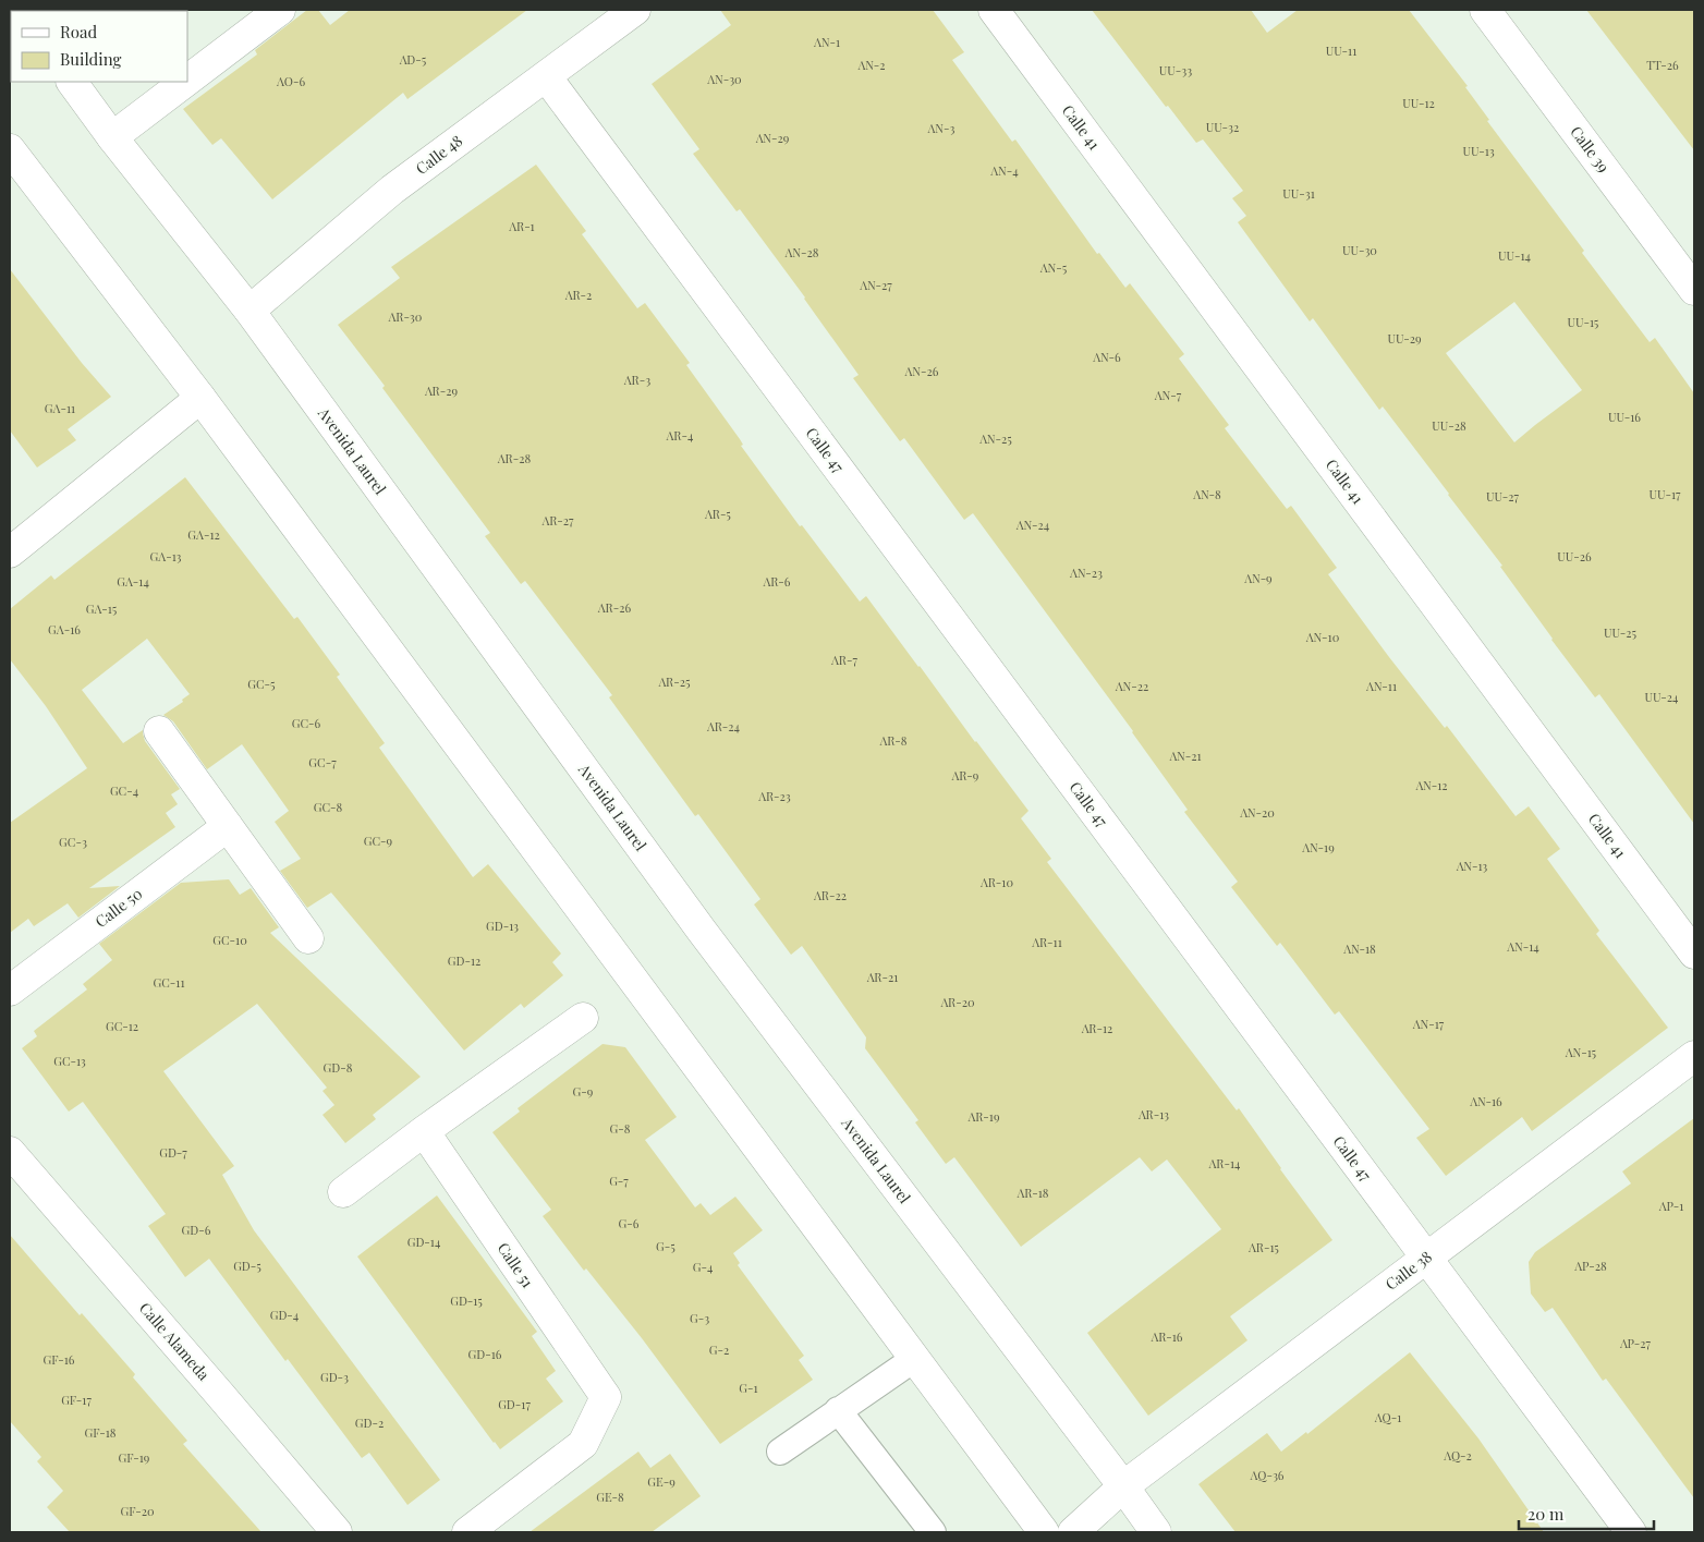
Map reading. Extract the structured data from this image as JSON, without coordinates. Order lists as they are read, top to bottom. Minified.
{"streets":{"street":["Calle 41","Calle 39","Calle 48","Calle 47","Avenida Laurel","Calle 50","Calle 51","Calle 38","Calle Alameda"]},"crossings":[["Calle 48","Calle 47"],["Calle 48","Avenida Laurel"],["Calle 47","Calle 38"],["Avenida Laurel","Calle 38"]],"house_numbers":["AN-1","UU-11","AD-5","AN-2","TT-26","UU-33","AN-30","AO-6","UU-12","UU-32","AN-3","AN-29","UU-13","AN-4","UU-31","AR-1","UU-30","AN-28","UU-14","AN-5","AN-27","AR-2","AR-30","UU-15","UU-29","AN-6","AN-26","AR-3","AR-29","AN-7","GA-11","UU-16","UU-28","AR-4","AN-25","AR-28","AN-8","UU-17","UU-27","AR-5","AR-27","AN-24","GA-12","GA-13","UU-26","AN-23","AN-9","GA-14","AR-6","AR-26","GA-15","GA-16","UU-25","AN-10","AR-7","AR-25","GC-5","AN-22","AN-11","UU-24","GC-6","AR-24","AR-8","AN-21","GC-7","AR-9","AN-12","GC-4","AR-23","GC-8","AN-20","GC-9","GC-3","AN-19","AN-13","AR-10","AR-22","GD-13","GC-10","AR-11","AN-14","AN-18","GD-12","AR-21","GC-11","AR-20","AN-17","GC-12","AR-12","AN-15","GC-13","GD-8","G-9","AN-16","AR-13","AR-19","G-8","GD-7","AR-14","G-7","AR-18","AP-1","G-6","GD-6","GD-14","G-5","AR-15","GD-5","AP-28","G-4","GD-15","GD-4","G-3","AR-16","AP-27","G-2","GD-16","GF-16","GD-3","G-1","GF-17","GD-17","AQ-1","GD-2","GF-18","AQ-2","GF-19","AQ-36","GE-9","GE-8","GF-20"],"legend":["Road","Building"],"scale_bar":"20 m"}
